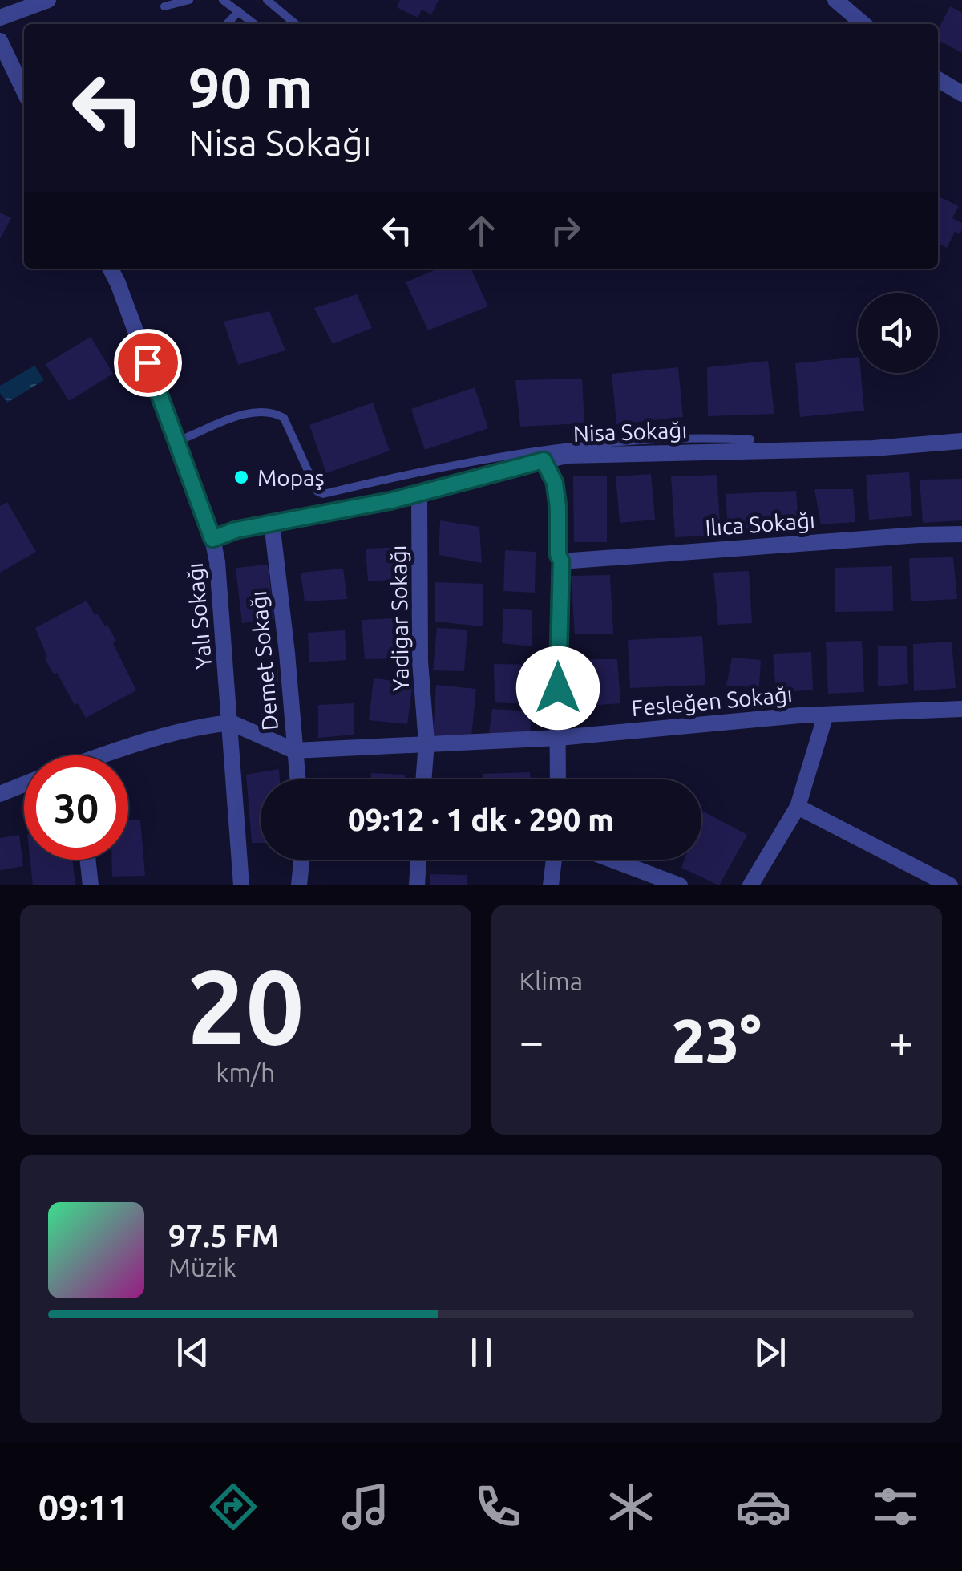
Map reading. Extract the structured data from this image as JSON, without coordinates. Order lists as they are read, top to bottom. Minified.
{"streets":{"street":["Nisa Sokağı","Ilıca Sokağı","Yalı Sokağı","Yadigar Sokağı","Demet Sokağı","Fesleğen Sokağı"]},"crossings":[["Nisa Sokağı","Yalı Sokağı"],["Nisa Sokağı","Yadigar Sokağı"],["Nisa Sokağı","Demet Sokağı"],["Yalı Sokağı","Fesleğen Sokağı"],["Yadigar Sokağı","Fesleğen Sokağı"],["Demet Sokağı","Fesleğen Sokağı"]],"places":["Mopaş"],"page":{"turn":["90 m","Nisa Sokağı"],"limit":"30","trip":"09:12 · 1 dk · 290 m","tile":[["20","km/h"],"Klima"],"heat":["−","23°","+"],"song":["97.5 FM","Müzik"],"tabs":"09:11"}}
